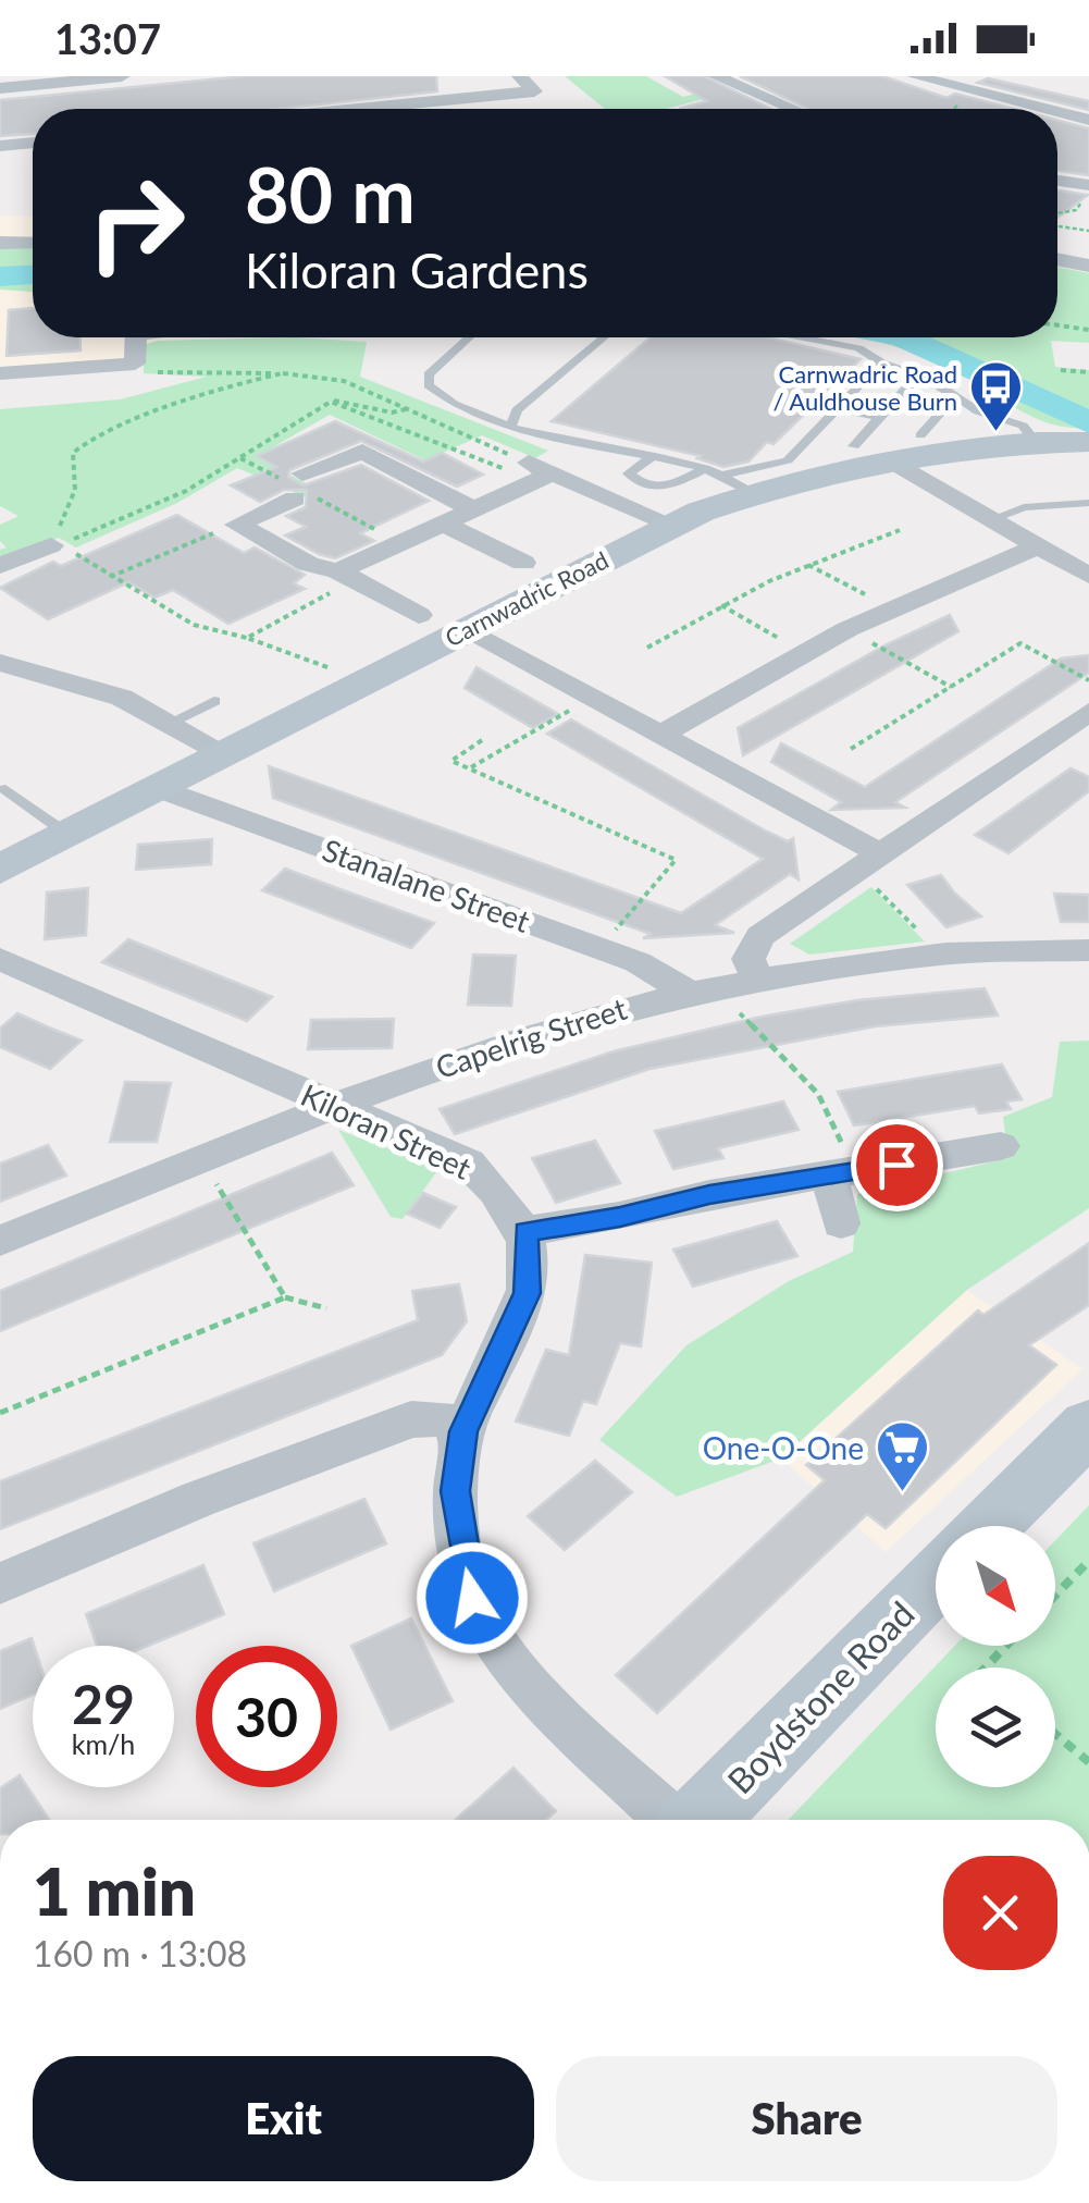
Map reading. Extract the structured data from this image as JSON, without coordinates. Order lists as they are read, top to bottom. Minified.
{"streets":{"street":["Carnwadric Road","Stanalane Street","Capelrig Street","Kiloran Street","Boydstone Road"]},"crossings":[["Carnwadric Road","Stanalane Street"],["Stanalane Street","Capelrig Street"],["Capelrig Street","Kiloran Street"]],"places":{"bus stop":["Carnwadric Road / Auldhouse Burn"],"supermarket":["One-O-One"]},"north":"bottom right","page":{"status":"13:07","turn":["80 m","Kiloran Gardens"],"speed":"29 km/h","limit":"30","heading":["1 min","160 m · 13:08"],"buttons":["Exit","Share"]}}
